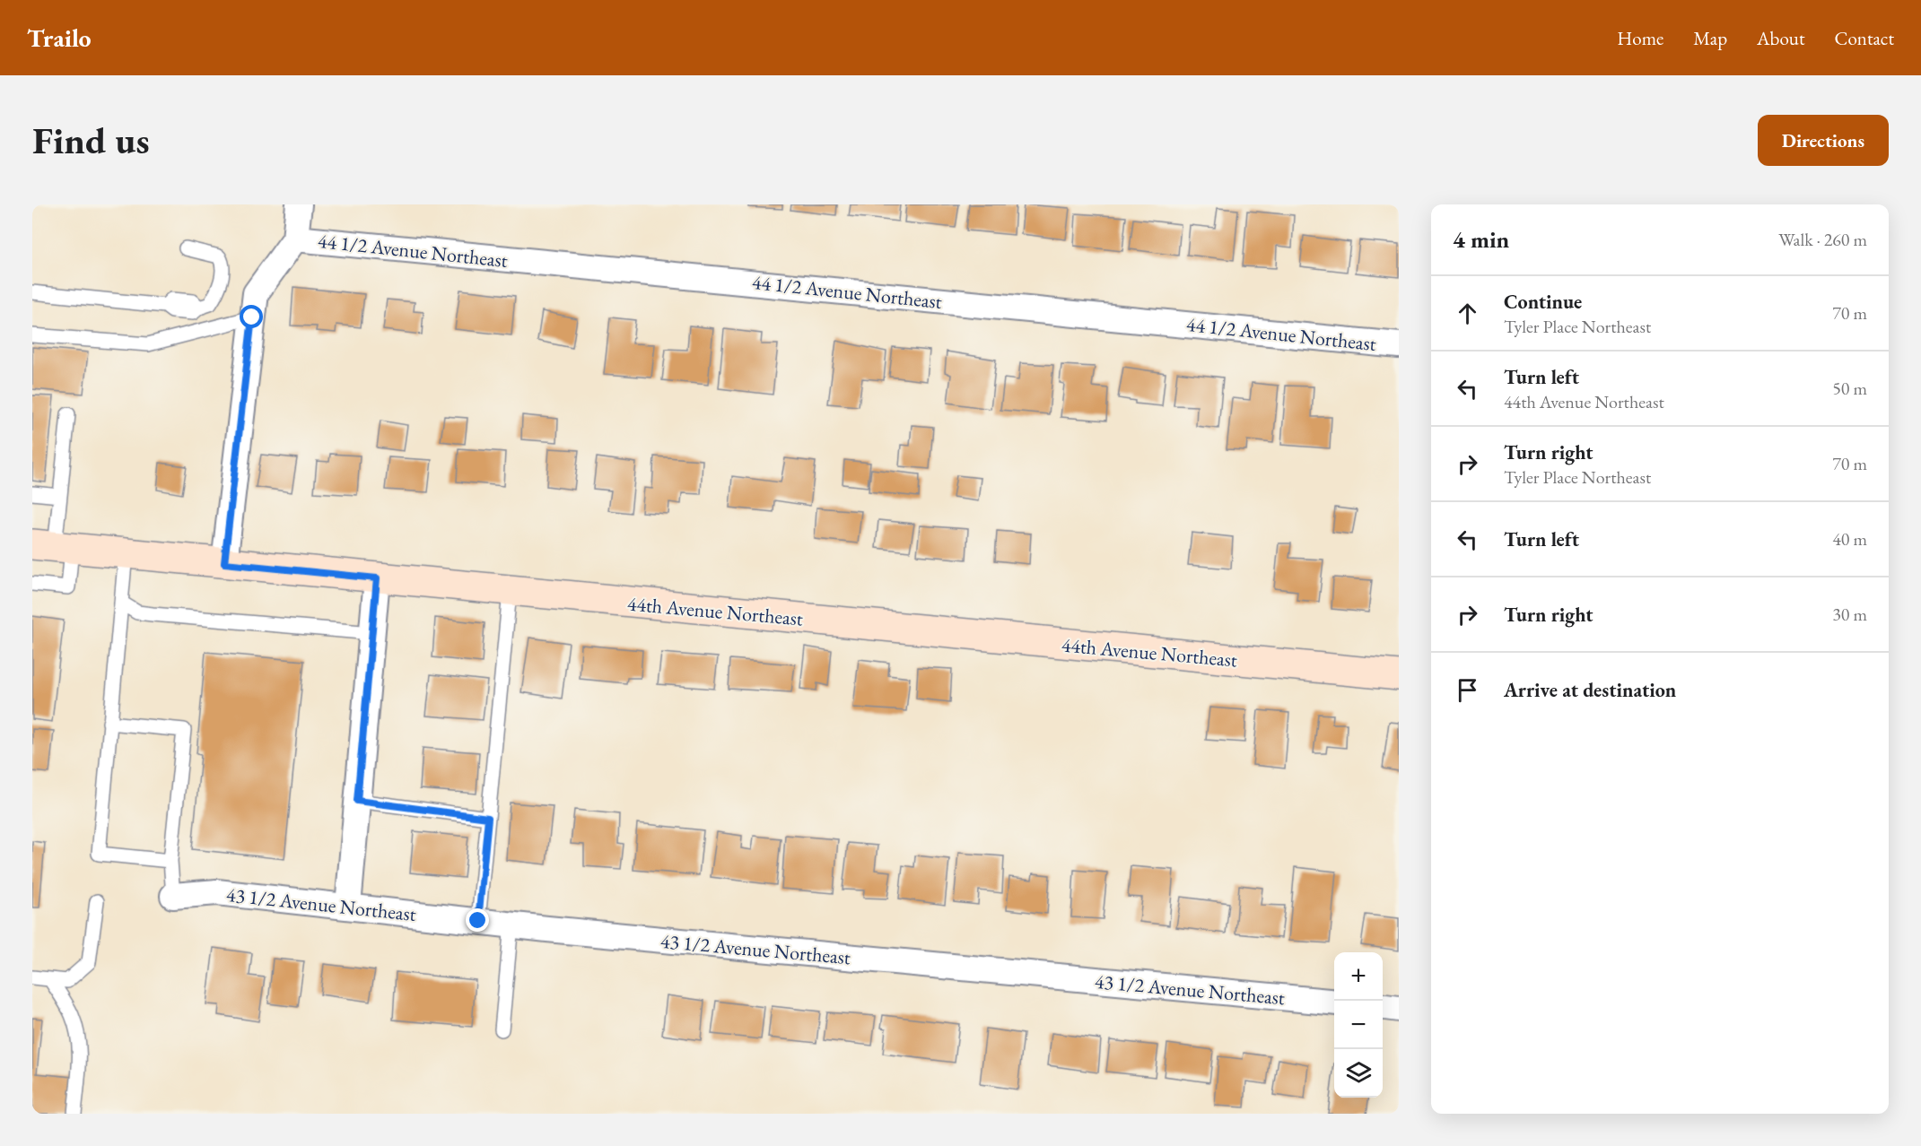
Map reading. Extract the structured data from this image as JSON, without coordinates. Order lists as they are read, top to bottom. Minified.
{"streets":{"street":["44 1/2 Avenue Northeast","44th Avenue Northeast","43 1/2 Avenue Northeast"]},"page":{"header":"Trailo","nav":["Home","Map","About","Contact"],"buttons":"Directions","title":"Find us","heading":["4 min","Walk · 260 m"],"list":[["Continue","Tyler Place Northeast","70 m"],["Turn left","44th Avenue Northeast","50 m"],["Turn right","Tyler Place Northeast","70 m"],["Turn left","40 m"],["Turn right","30 m"],"Arrive at destination"],"map_buttons":["+","−"]}}
